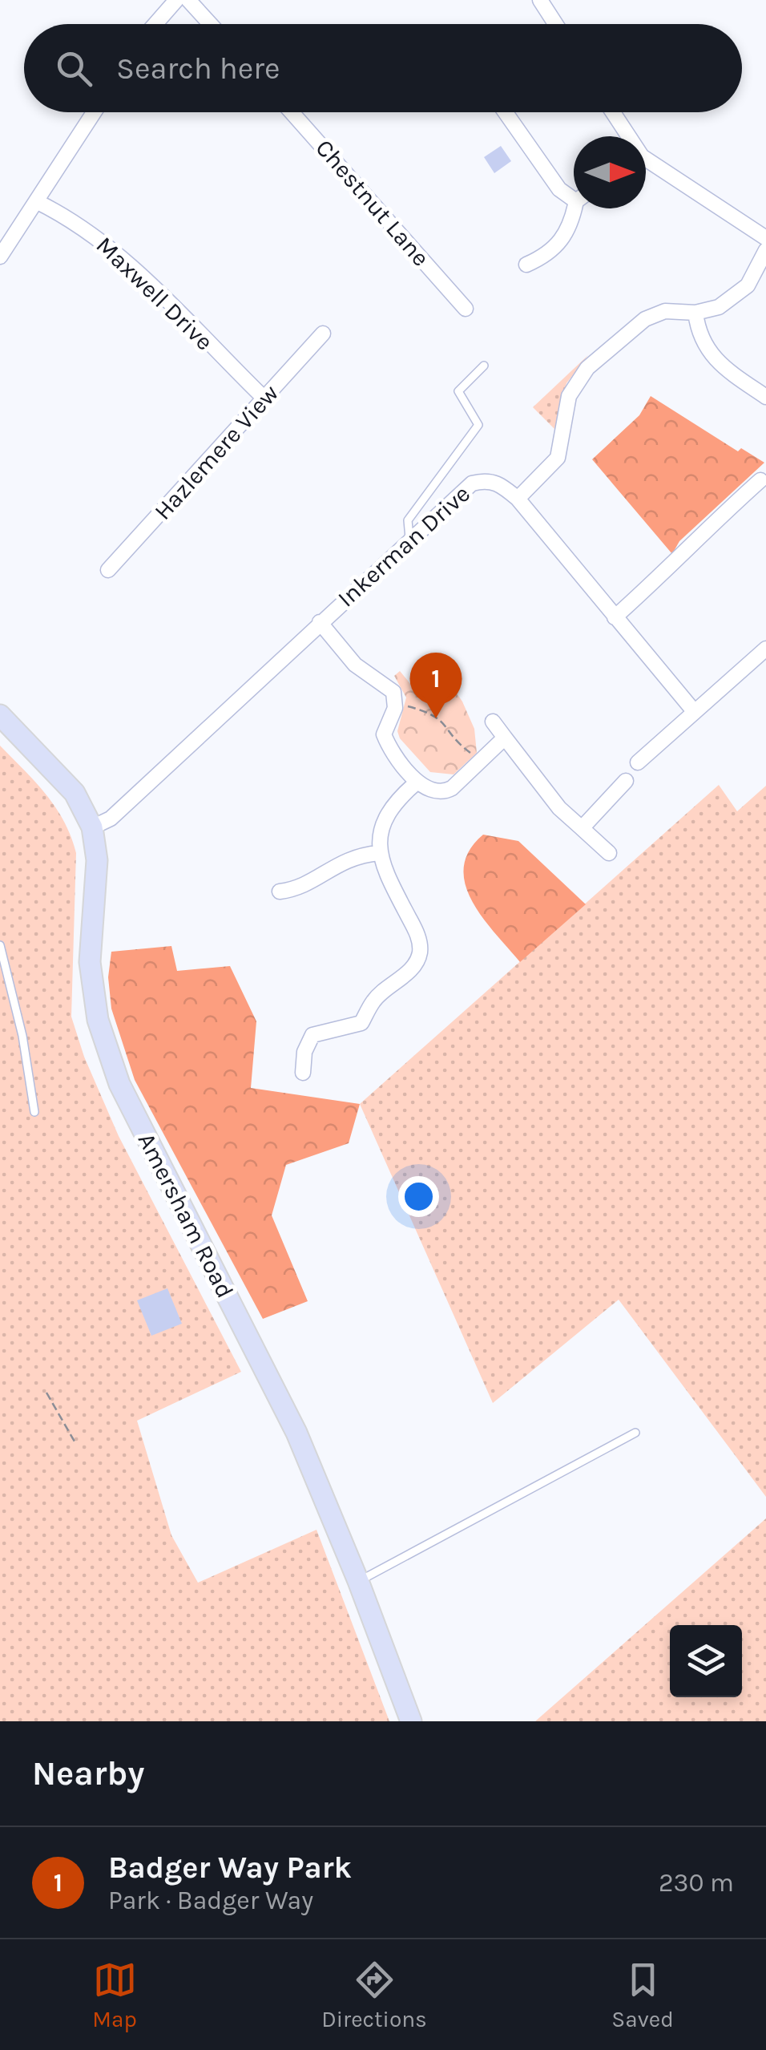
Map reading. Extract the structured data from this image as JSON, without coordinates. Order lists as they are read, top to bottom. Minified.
{"streets":{"main road":["Amersham Road"],"street":["Chestnut Lane","Maxwell Drive","Hazlemere View","Inkerman Drive"]},"crossings":[["Maxwell Drive","Hazlemere View"],["Inkerman Drive","Amersham Road"]],"north":"right","page":{"search":"Search here","pins":"1","heading":"Nearby","list":[{"mark":"1","name":"Badger Way Park","note":"Park · Badger Way","value":"230 m"}],"nav":["Map","Directions","Saved"]}}
